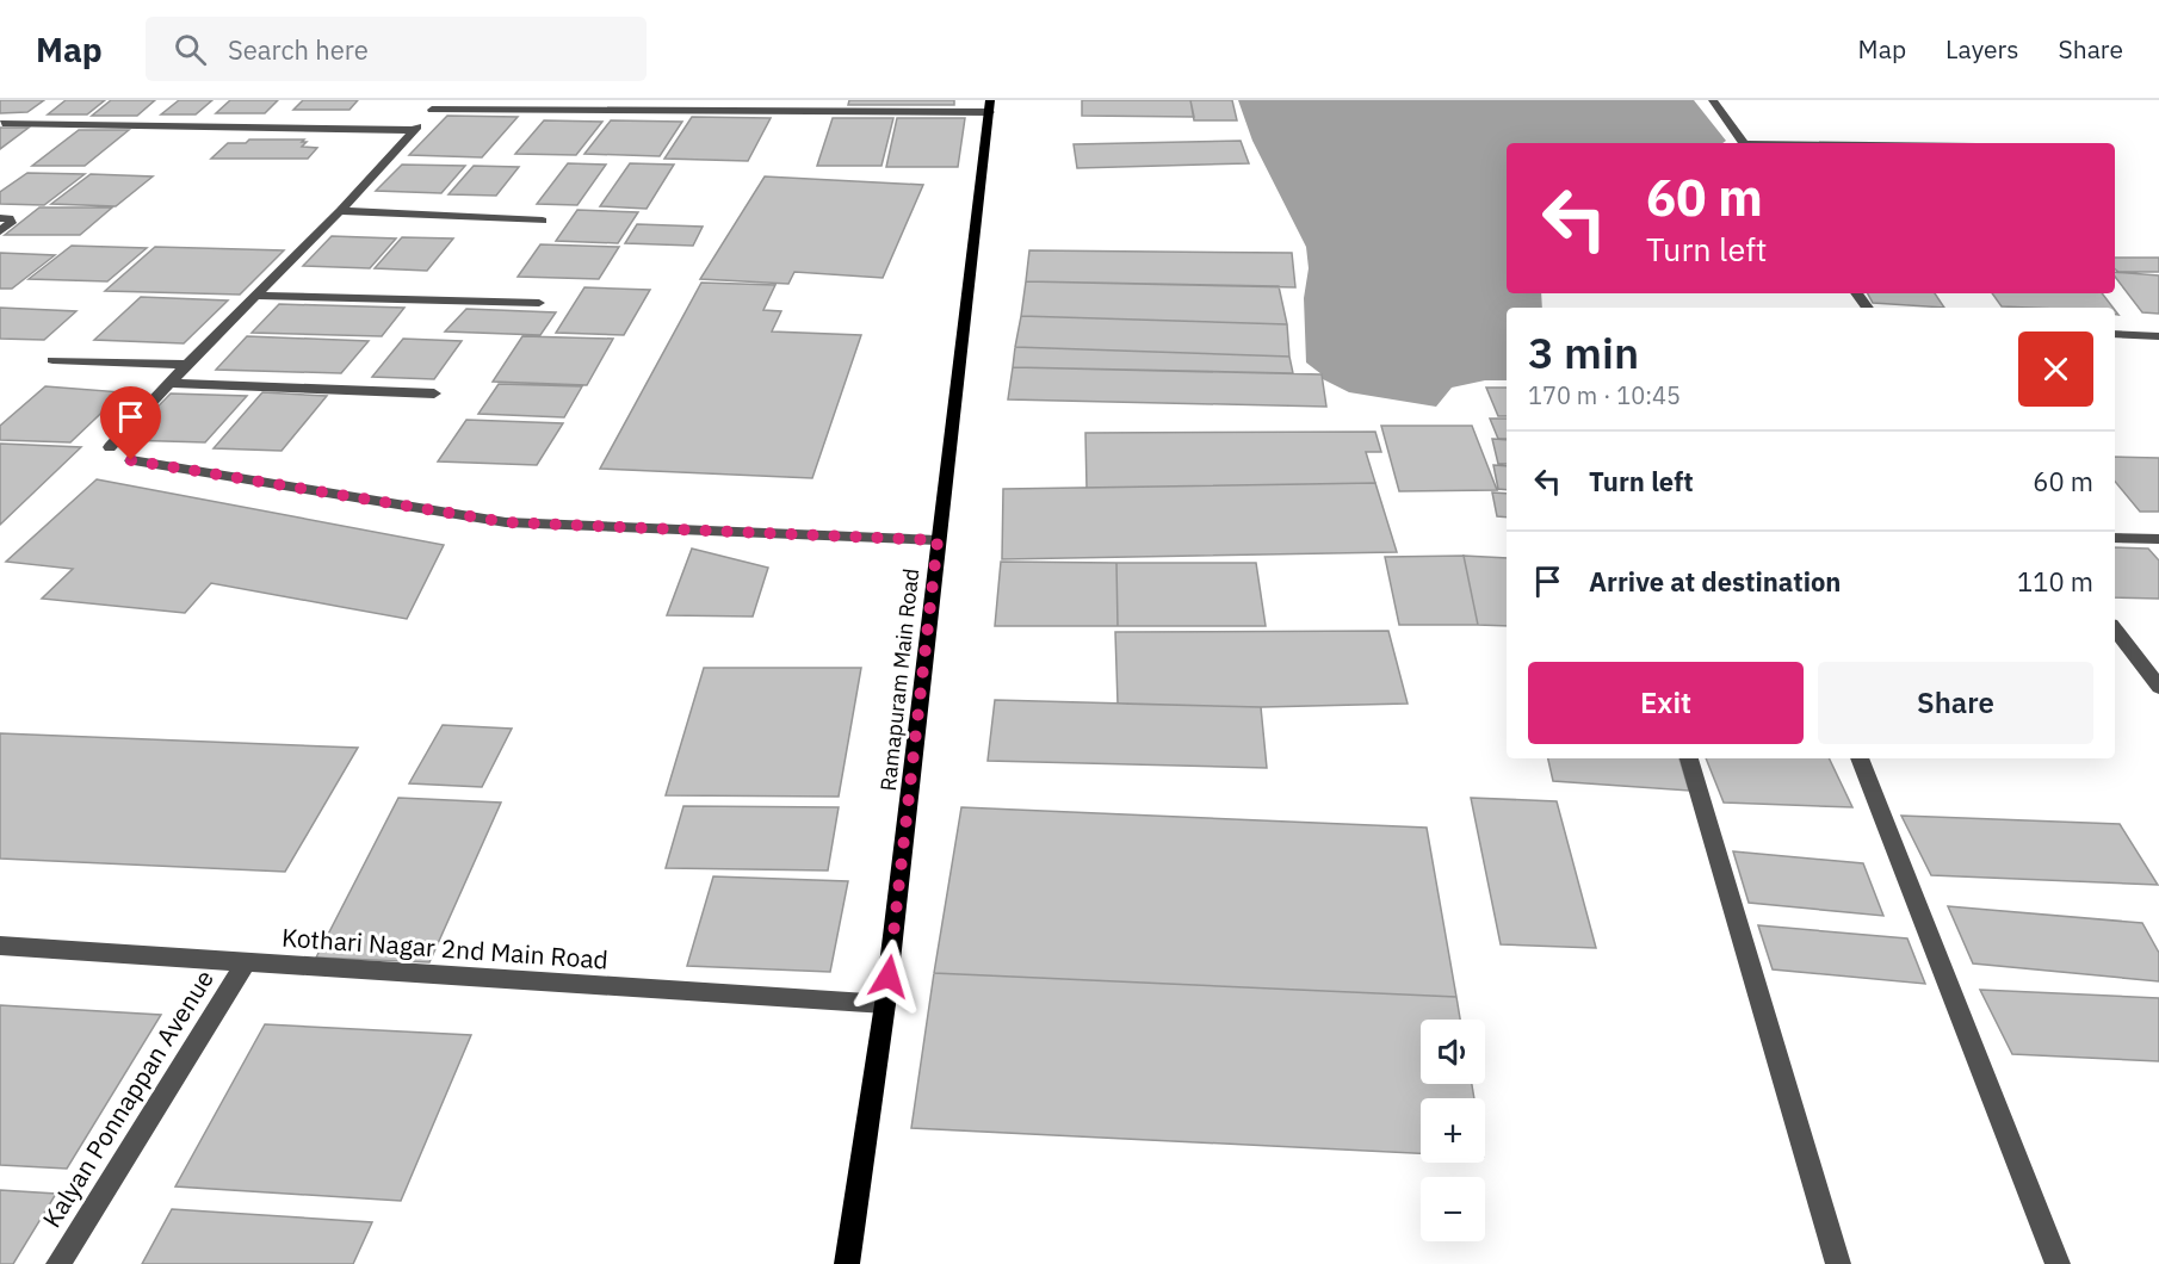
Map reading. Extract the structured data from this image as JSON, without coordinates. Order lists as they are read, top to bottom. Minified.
{"streets":{"main road":["Ramapuram Main Road"],"street":["Kothari Nagar 2nd Main Road","Kalyan Ponnappan Avenue"]},"crossings":[["Ramapuram Main Road","Kothari Nagar 2nd Main Road"],["Kothari Nagar 2nd Main Road","Kalyan Ponnappan Avenue"]],"page":{"header":"Map","search":"Search here","nav":["Map","Layers","Share"],"turn":["60 m","Turn left"],"heading":["3 min","170 m · 10:45"],"list":[{"name":"Turn left","value":"60 m"},{"name":"Arrive at destination","value":"110 m"}],"buttons":["Exit","Share"],"map_buttons":["+","−"]}}
